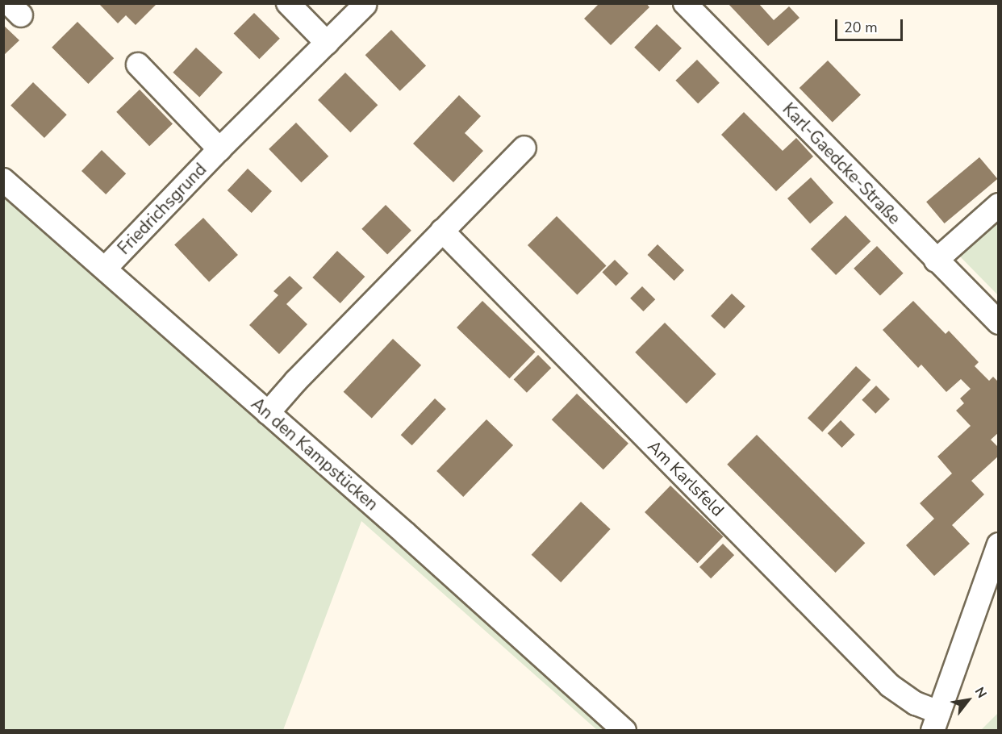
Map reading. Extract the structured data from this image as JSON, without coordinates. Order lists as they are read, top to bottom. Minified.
{"streets":{"street":["Karl-Gaedcke-Straße","Friedrichsgrund","An den Kampstücken","Am Karlsfeld"]},"crossings":[["Friedrichsgrund","An den Kampstücken"]],"scale_bar":"20 m","north":"top right"}
